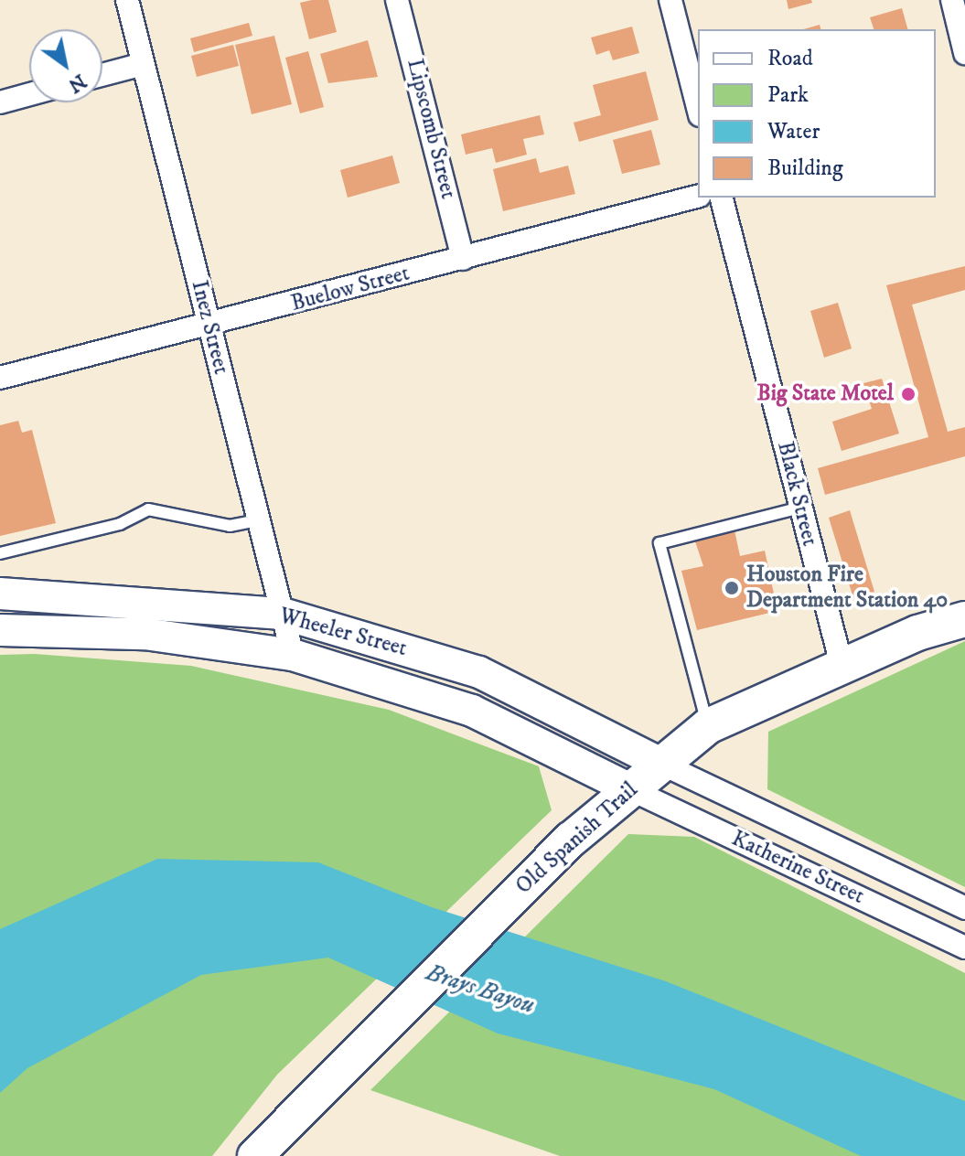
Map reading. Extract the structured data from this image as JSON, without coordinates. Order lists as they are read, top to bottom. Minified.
{"streets":{"main road":["Wheeler Street","Old Spanish Trail"],"street":["Lipscomb Street","Buelow Street","Inez Street","Black Street","Katherine Street"]},"crossings":[["Lipscomb Street","Buelow Street"],["Buelow Street","Inez Street"],["Inez Street","Wheeler Street"],["Black Street","Old Spanish Trail"],["Wheeler Street","Old Spanish Trail"],["Wheeler Street","Katherine Street"],["Old Spanish Trail","Katherine Street"]],"water":["Brays Bayou"],"places":["Big State Motel","Houston Fire Department Station 40"],"legend":["Road","Park","Water","Building"],"north":"bottom right"}
